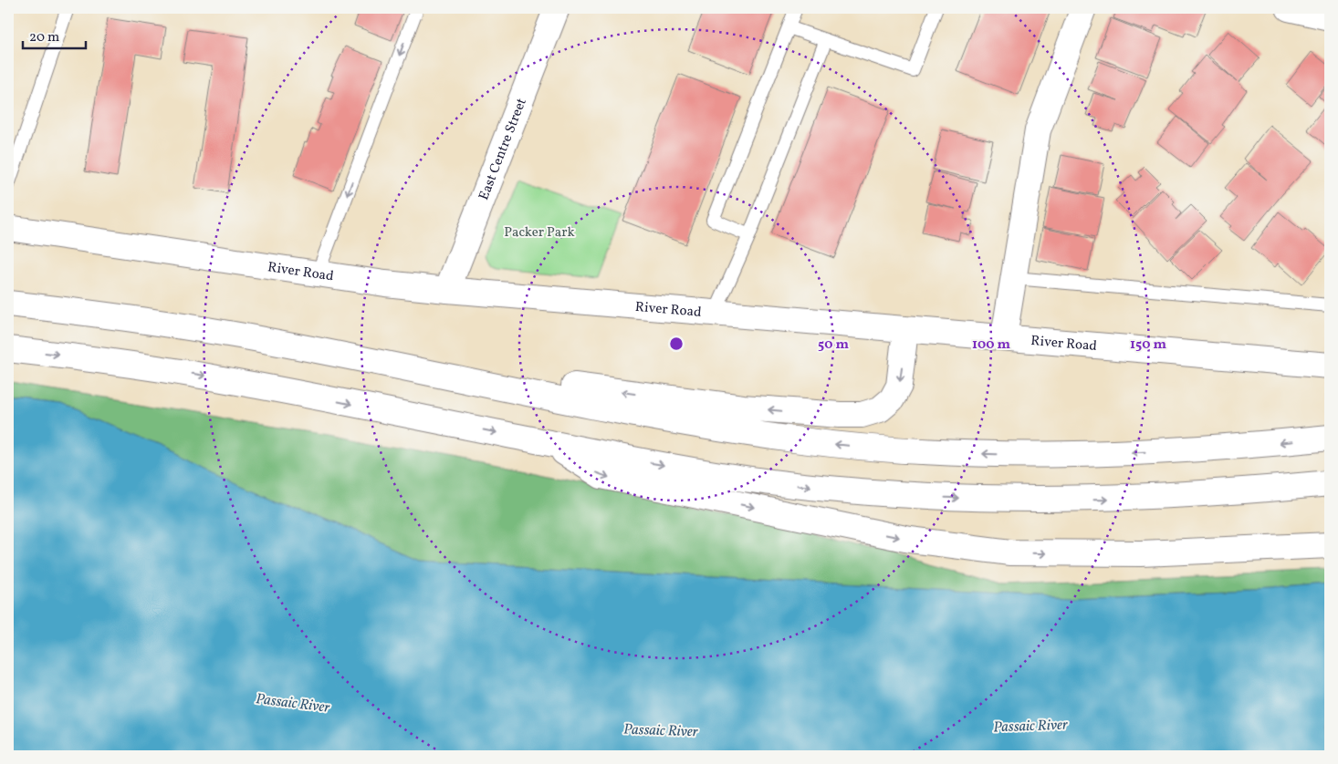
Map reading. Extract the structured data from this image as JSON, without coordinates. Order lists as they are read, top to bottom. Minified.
{"streets":{"main road":["East Centre Street","River Road"]},"crossings":[["East Centre Street","River Road"]],"water":["Passaic River"],"parks":["Packer Park"],"scale_bar":"20 m","rings":["50 m","100 m","150 m"]}
